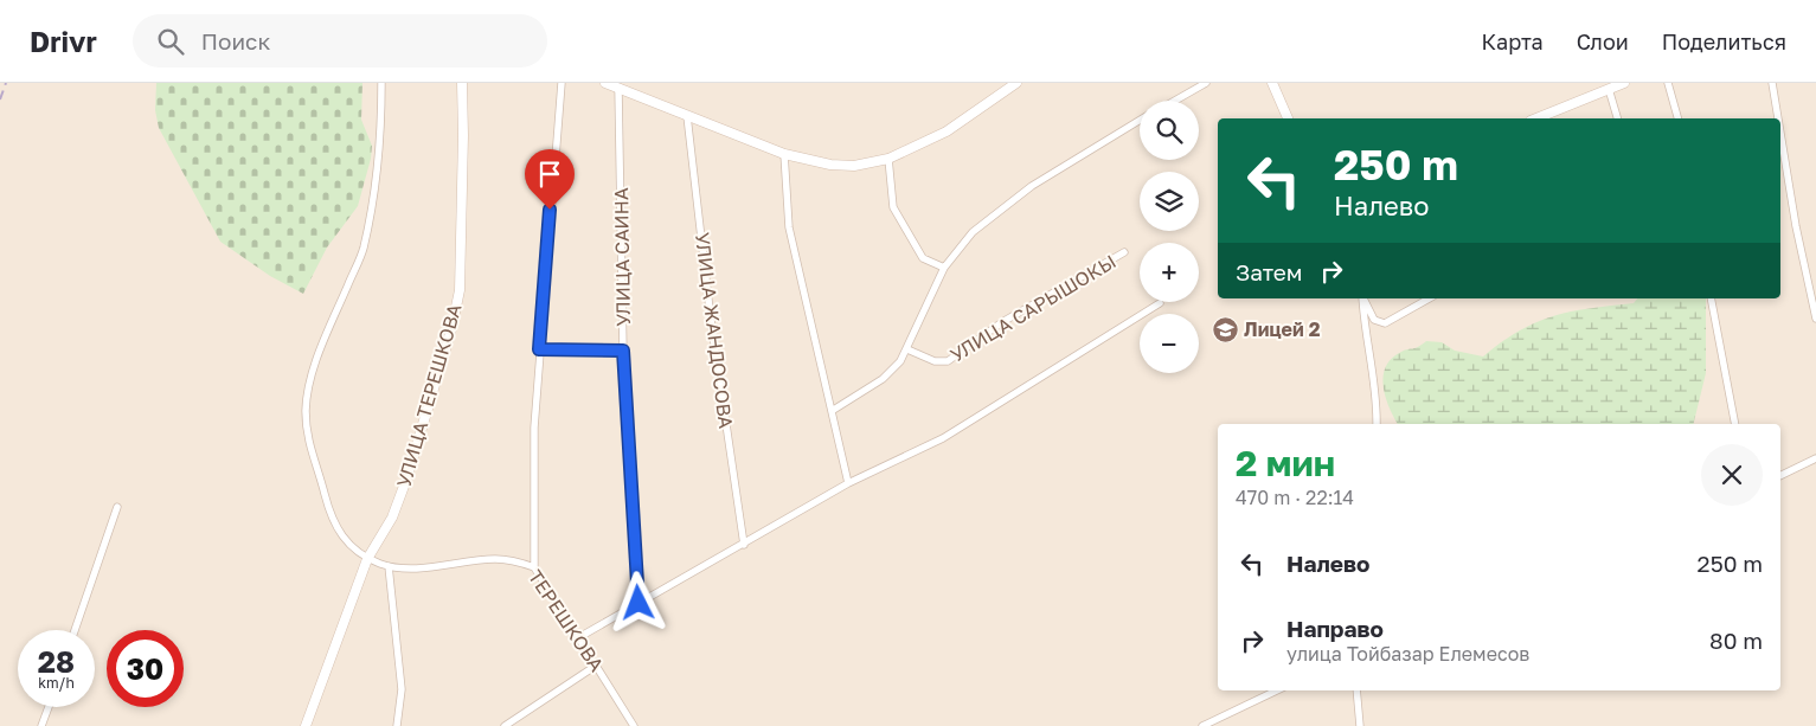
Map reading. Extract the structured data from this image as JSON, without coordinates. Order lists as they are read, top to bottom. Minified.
{"streets":{"street":["УЛИЦА САИНА","УЛИЦА САРЫШОКЫ","УЛИЦА ЖАНДОСОВА","УЛИЦА ТЕРЕШКОВА","ТЕРЕШКОВА"]},"crossings":[["УЛИЦА ТЕРЕШКОВА","ТЕРЕШКОВА"]],"places":{"school or university":["Лицей 2"]},"page":{"header":"Drivr","search":"Поиск","nav":["Карта","Слои","Поделиться"],"map_buttons":["+","−"],"turn":["250 m","Налево"],"then":"Затем","heading":["2 мин","470 m · 22:14"],"list":[{"name":"Налево","value":"250 m"},{"name":"Направо","note":"улица Тойбазар Елемесов","value":"80 m"}],"speed":"28 km/h","limit":"30"}}
